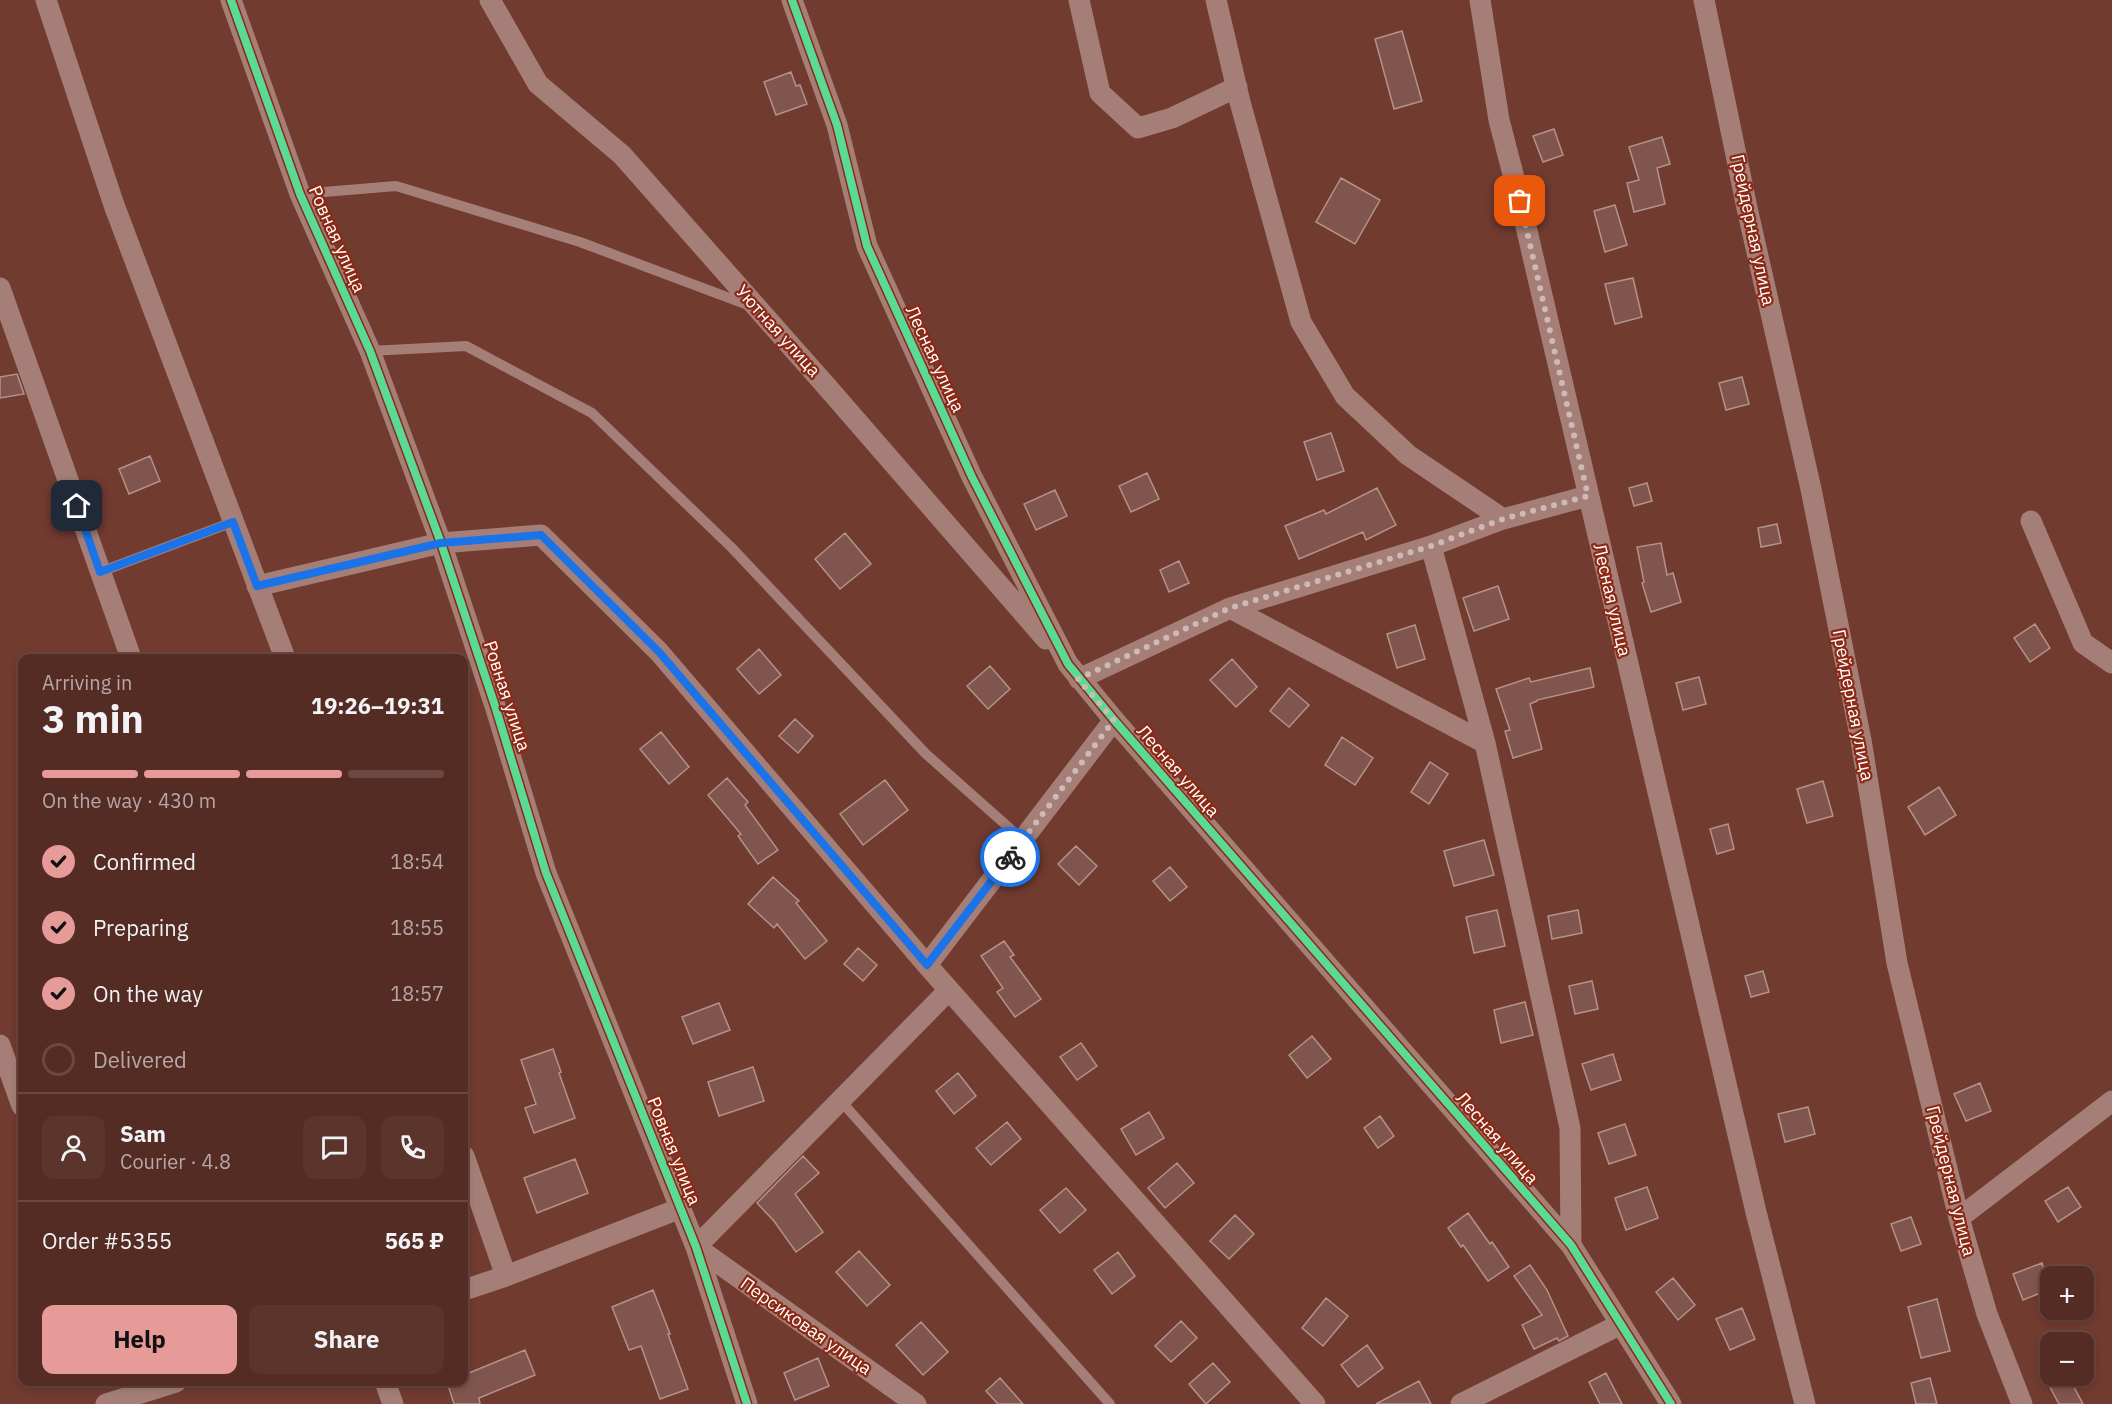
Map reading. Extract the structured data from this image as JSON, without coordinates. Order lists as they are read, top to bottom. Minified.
{"streets":{"street":["Грейдерная улица","Ровная улица","Уютная улица","Лесная улица","Персиковая улица"]},"crossings":[["Ровная улица","Персиковая улица"],["Уютная улица","Лесная улица"]],"page":{"heading":["3 min","Arriving in","19:26–19:31"],"panel":["Sam","Courier · 4.8","Order #5355","565 ₽"],"bar":"On the way · 430 m","list":[["Confirmed","18:54"],["Preparing","18:55"],["On the way","18:57"],"Delivered"],"map_buttons":["+","−"],"buttons":["Help","Share"]}}
